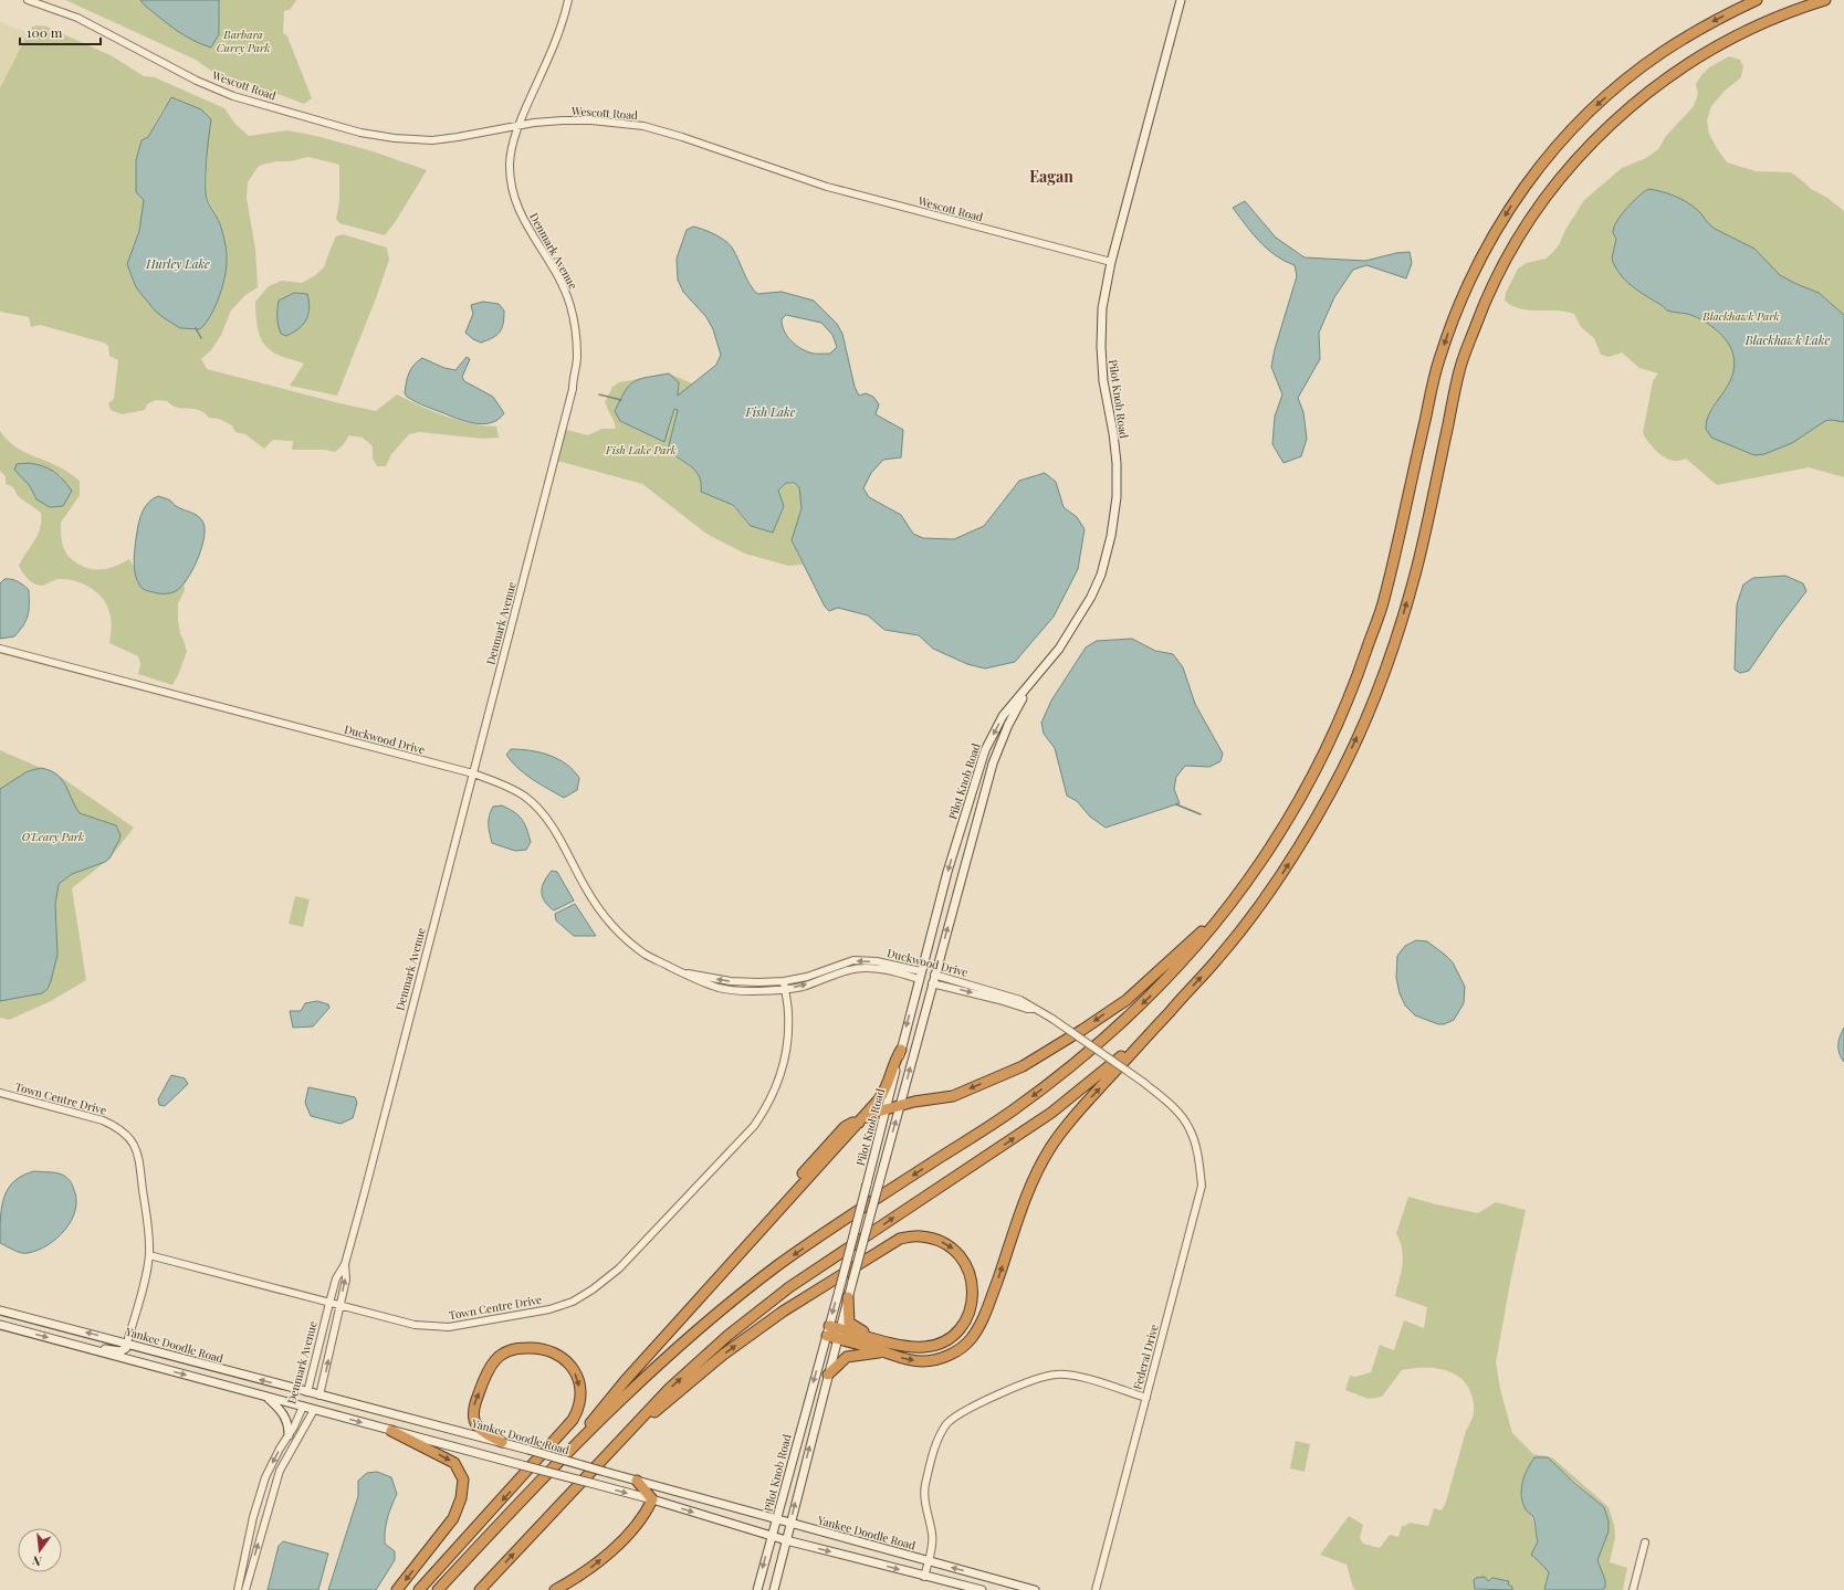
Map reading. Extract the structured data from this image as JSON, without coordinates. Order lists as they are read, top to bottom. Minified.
{"streets":{"main road":["Denmark Avenue","Pilot Knob Road","Duckwood Drive","Yankee Doodle Road"],"street":["Wescott Road","Town Centre Drive","Federal Drive"]},"crossings":[["Wescott Road","Denmark Avenue"],["Wescott Road","Pilot Knob Road"],["Denmark Avenue","Duckwood Drive"],["Denmark Avenue","Town Centre Drive"],["Denmark Avenue","Yankee Doodle Road"],["Pilot Knob Road","Duckwood Drive"],["Pilot Knob Road","Yankee Doodle Road"],["Duckwood Drive","Town Centre Drive"],["Duckwood Drive","Federal Drive"]],"districts":["Eagan"],"water":["Hurley Lake","Blackhawk Lake","Fish Lake"],"parks":["Barbara Curry Park","Blackhawk Park","Fish Lake Park","O'Leary Park"],"scale_bar":"100 m","north":"bottom"}
